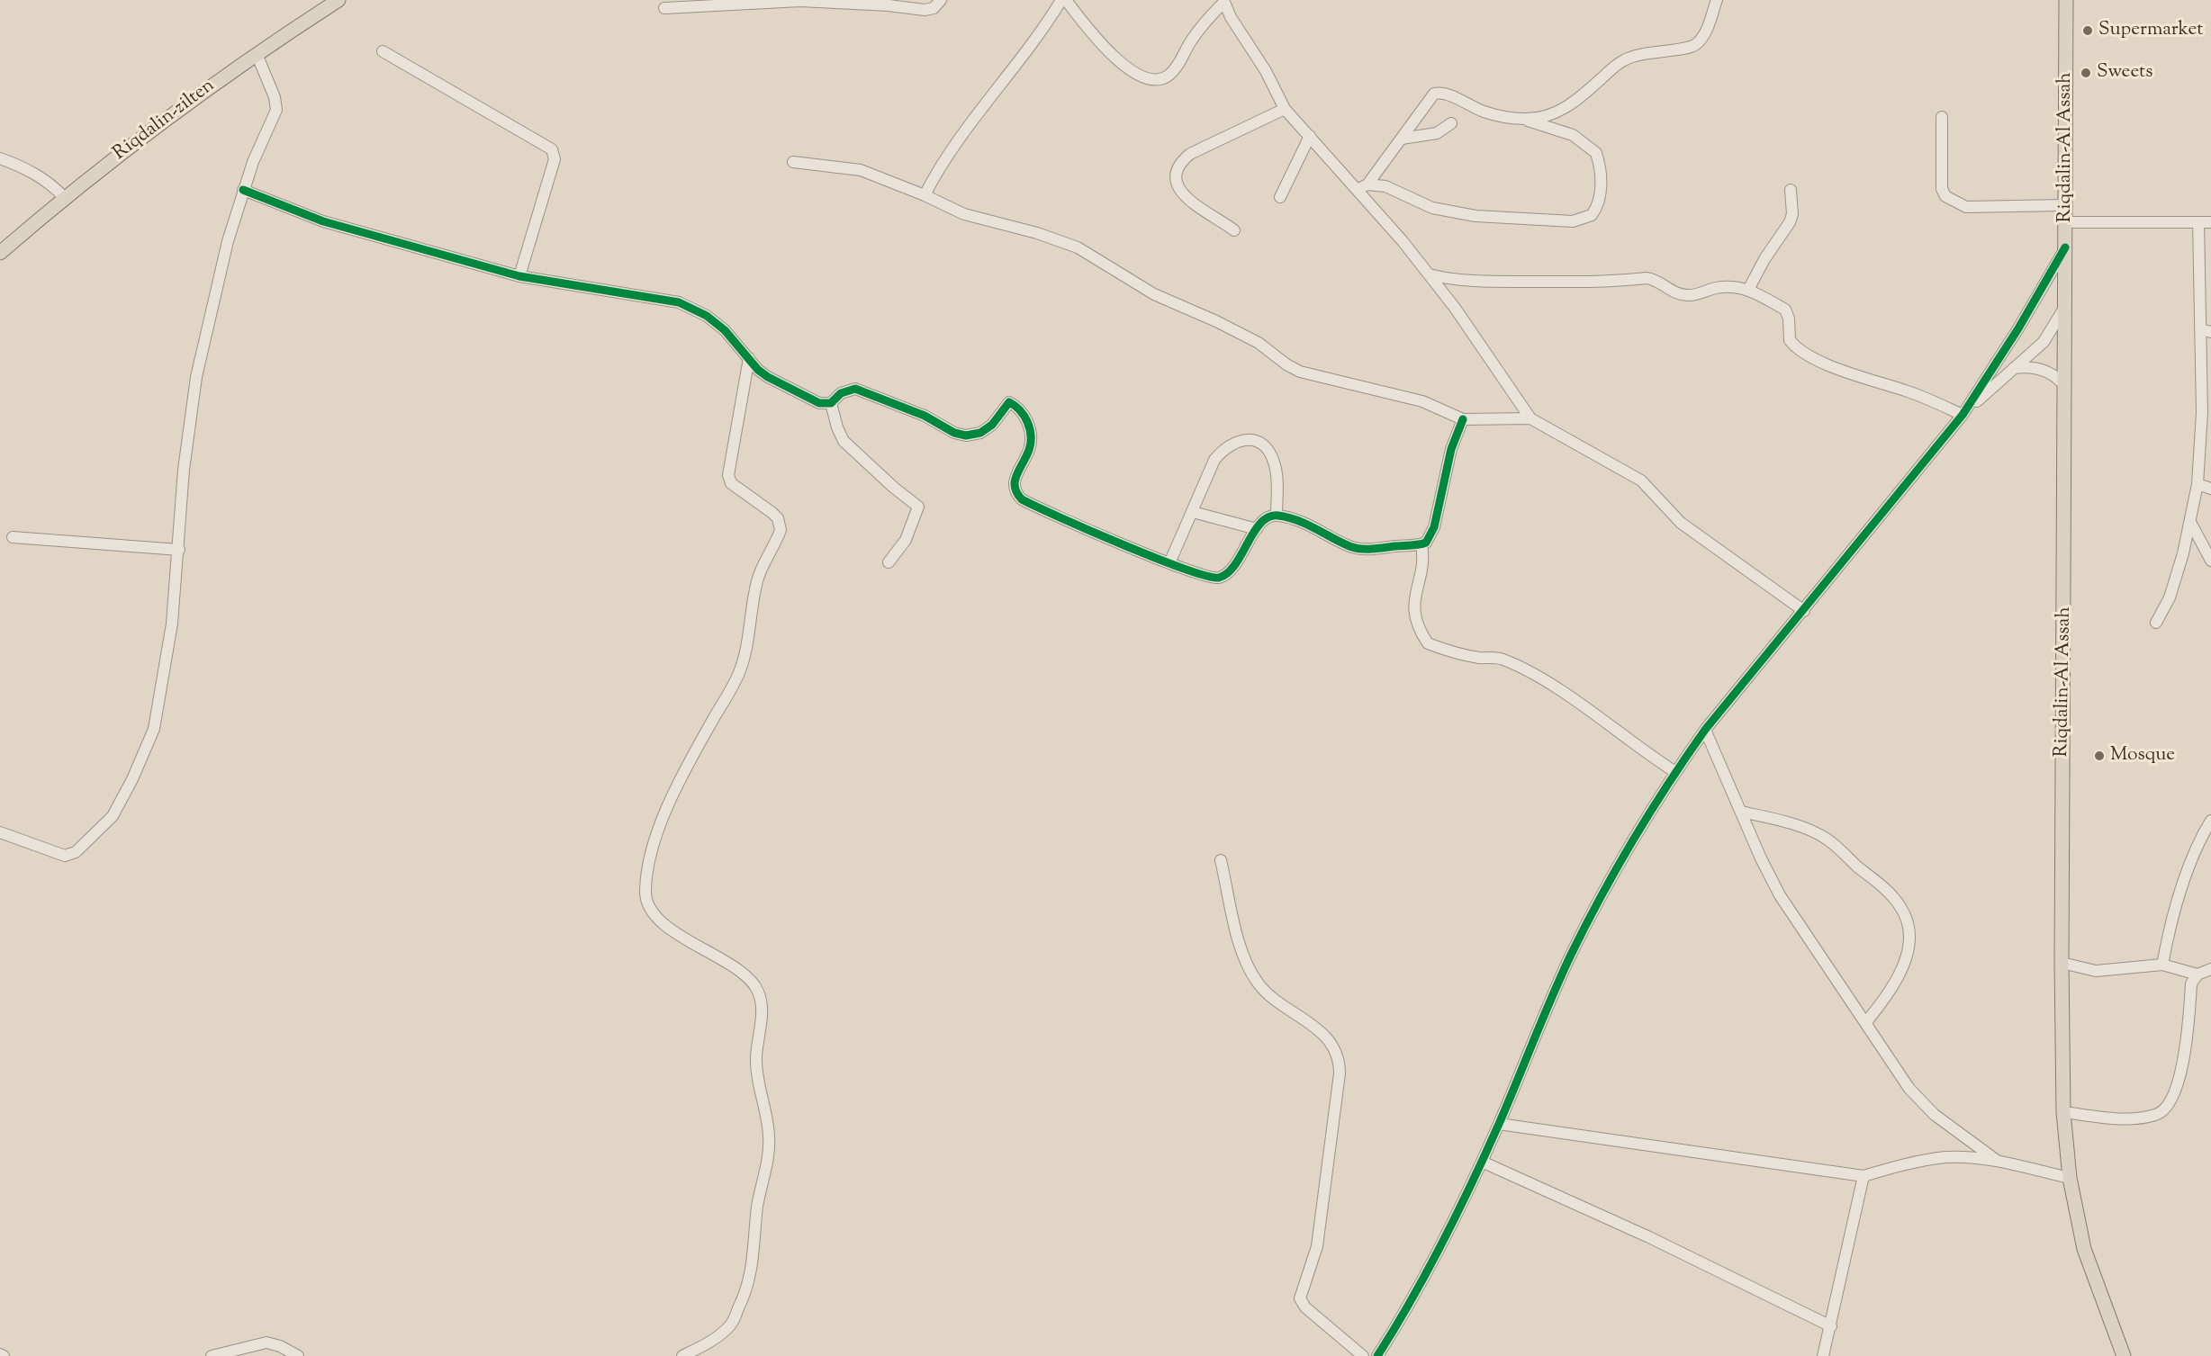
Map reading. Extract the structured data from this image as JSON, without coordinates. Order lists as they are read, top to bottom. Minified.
{"streets":{"main road":["Riqdalin-zilten","Riqdalin-Al Assah"]},"places":["Supermarket","Sweets","Mosque"]}
